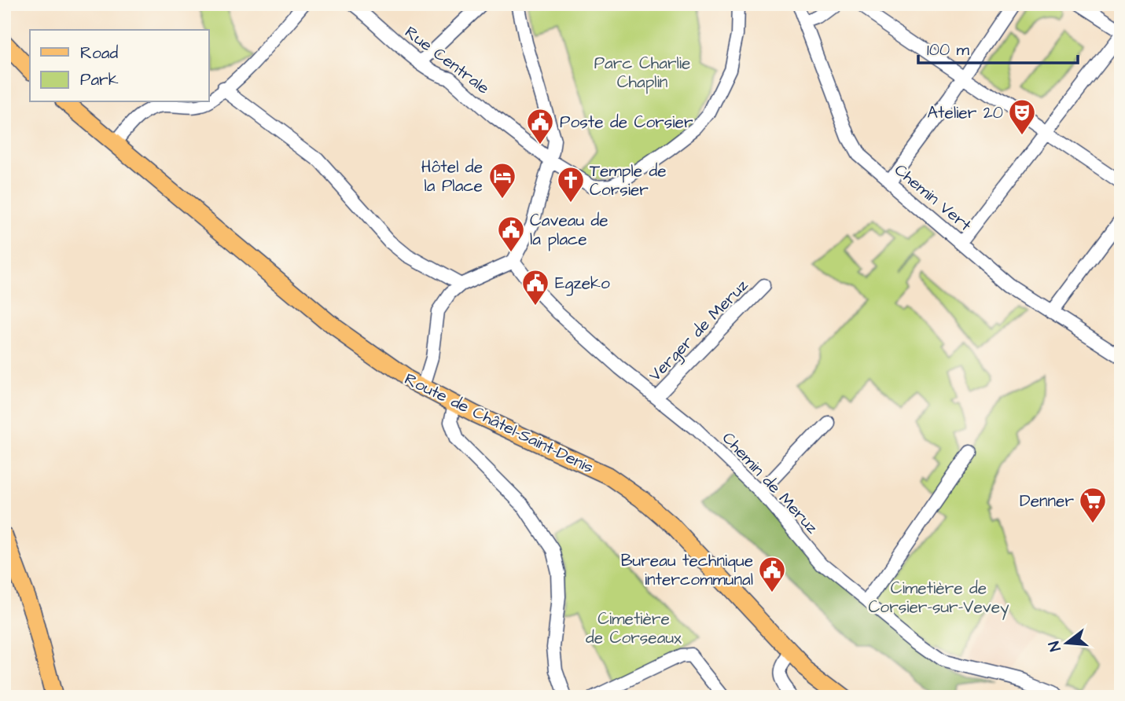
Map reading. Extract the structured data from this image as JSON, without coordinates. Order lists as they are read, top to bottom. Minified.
{"streets":{"main road":["Route de Châtel-Saint-Denis"],"street":["Rue Centrale","Chemin Vert","Verger de Meruz","Chemin de Meruz"]},"crossings":[["Verger de Meruz","Chemin de Meruz"]],"parks":["Parc Charlie Chaplin","Cimetière de Corsier-sur-Vevey","Cimetière de Corseaux"],"places":{"theatre":["Atelier 20"],"public building":["Poste de Corsier","Caveau de la place","Egzeko","Bureau technique intercommunal"],"hotel":["Hôtel de la Place"],"church":["Temple de Corsier"],"supermarket":["Denner"]},"legend":["Road","Park"],"scale_bar":"100 m","north":"left"}
